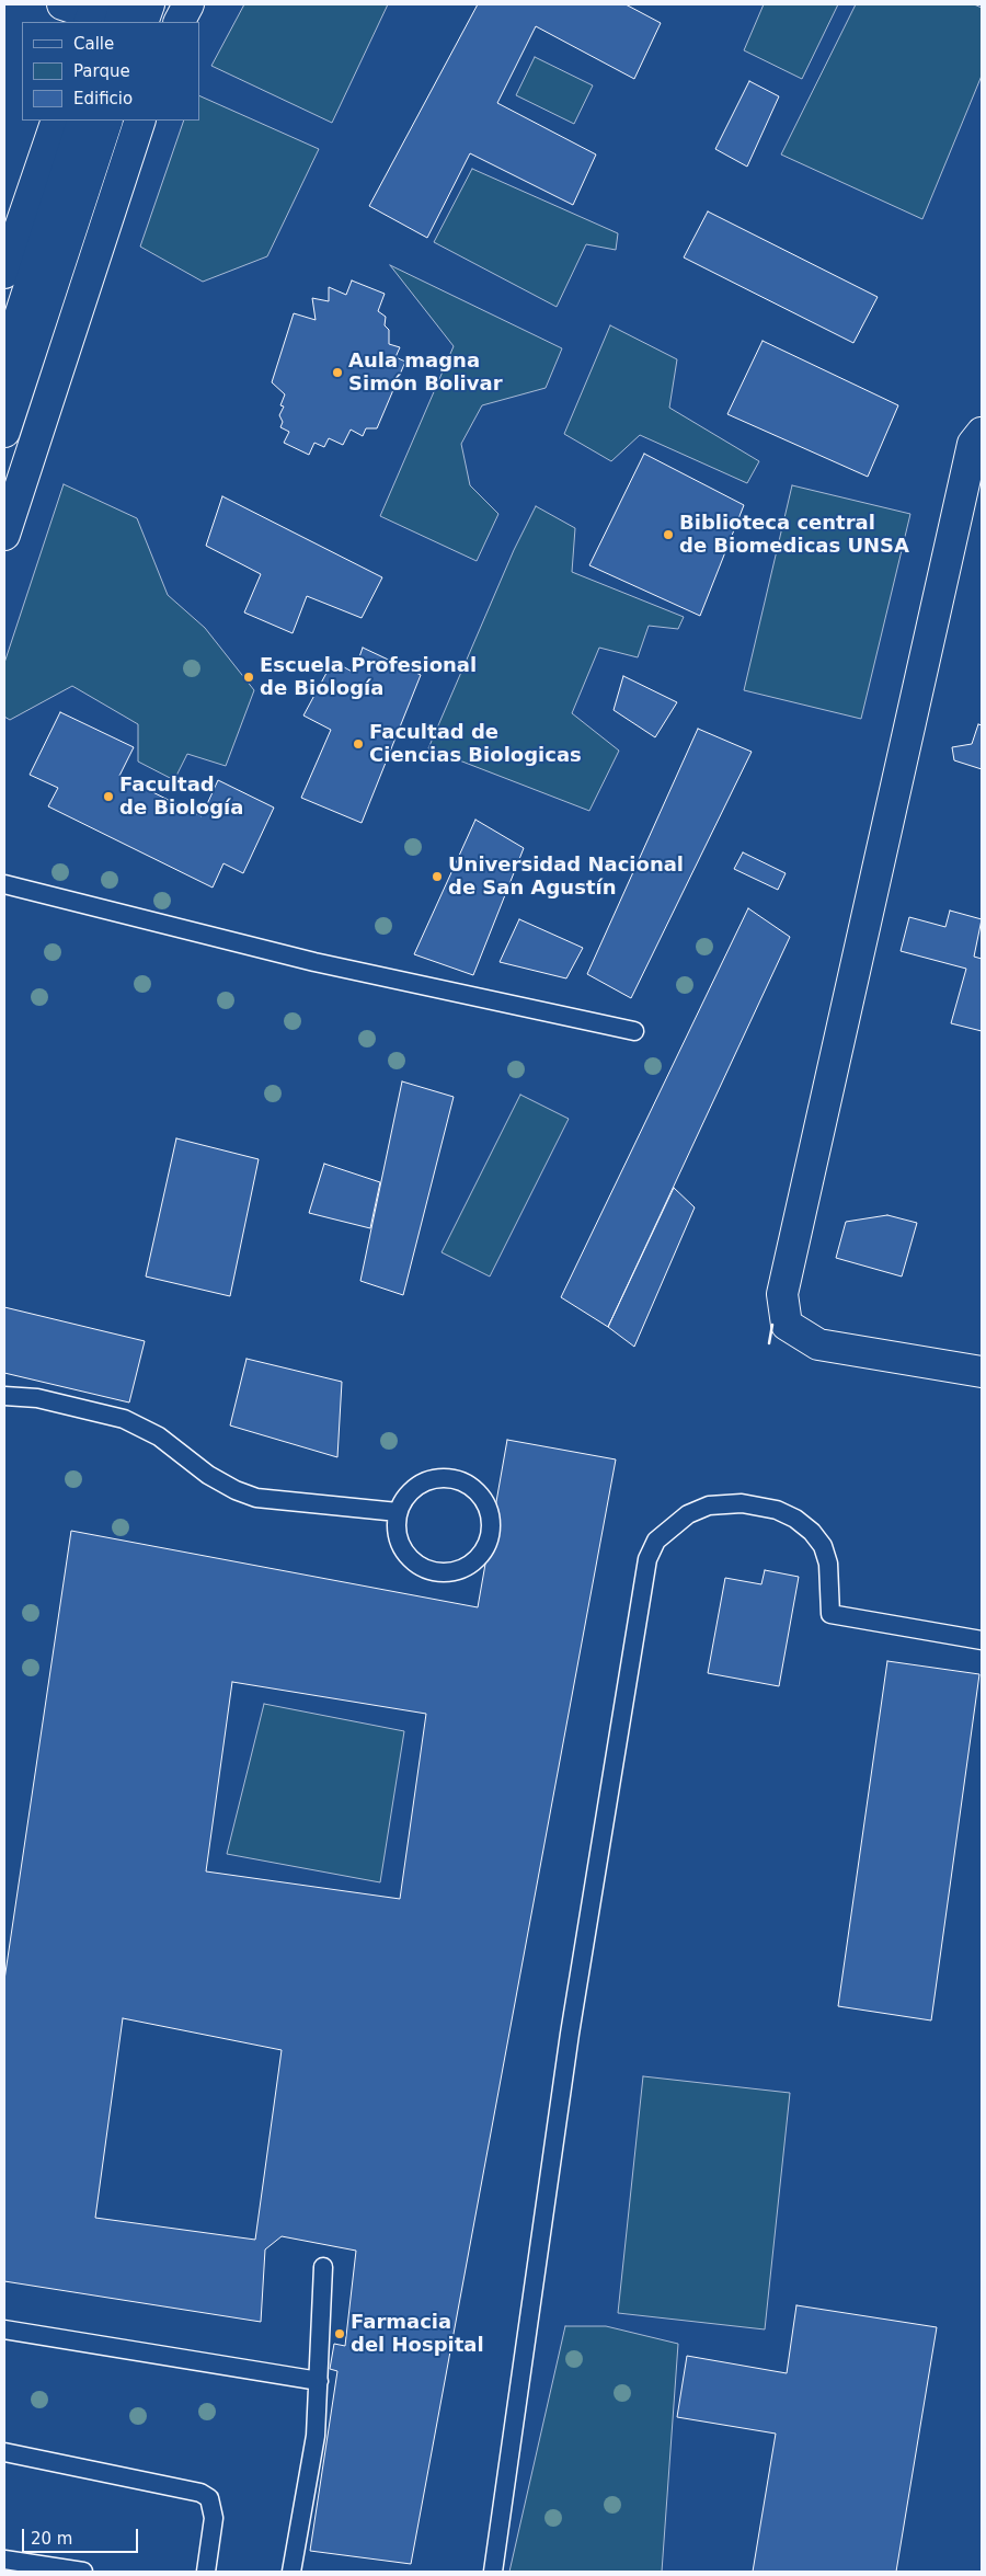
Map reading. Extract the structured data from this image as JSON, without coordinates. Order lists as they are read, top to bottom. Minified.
{"places":["Aula magna Simón Bolivar","Biblioteca central de Biomedicas UNSA","Escuela Profesional de Biología","Facultad de Ciencias Biologicas","Facultad de Biología","Universidad Nacional de San Agustín","Farmacia del Hospital"],"legend":["Calle","Parque","Edificio"],"scale_bar":"20 m"}
